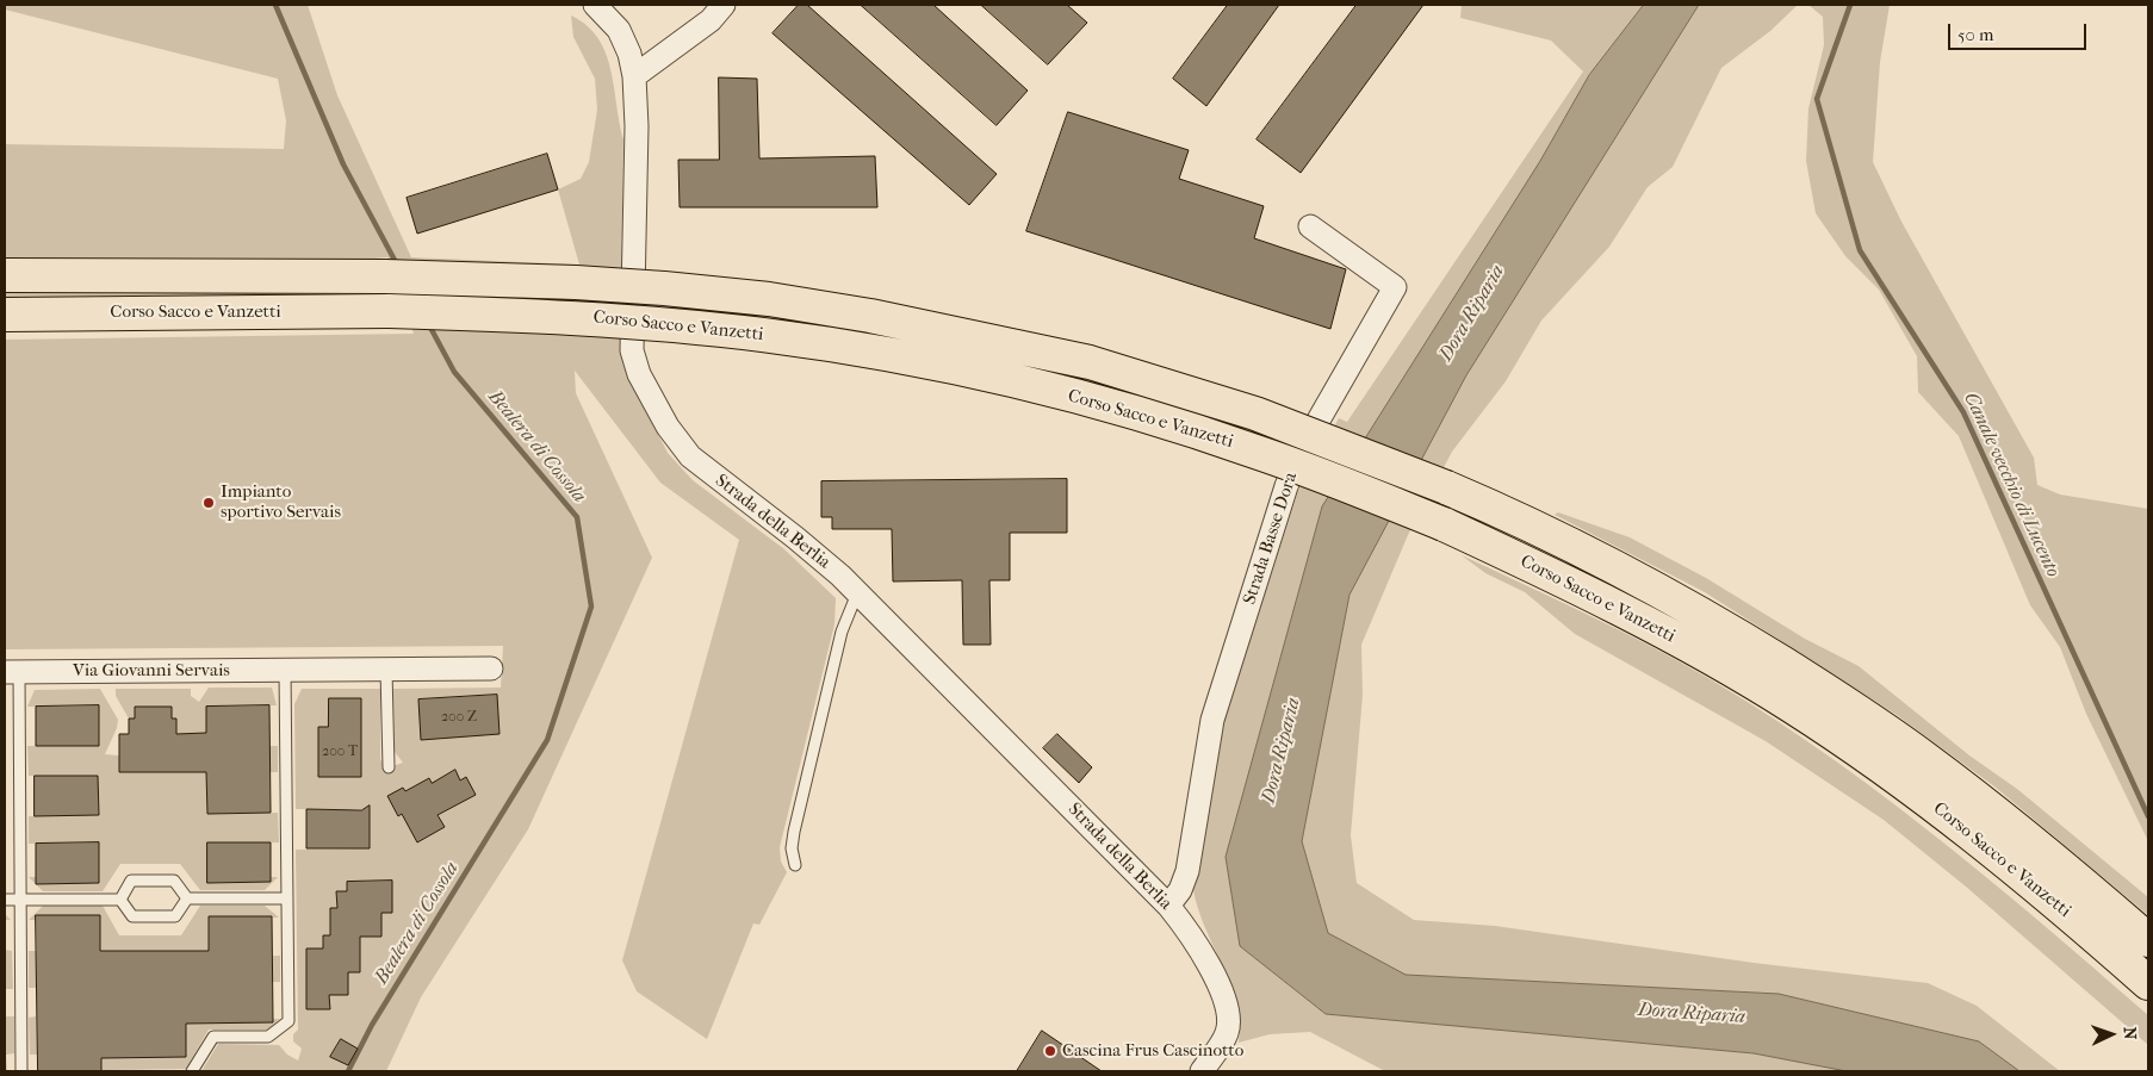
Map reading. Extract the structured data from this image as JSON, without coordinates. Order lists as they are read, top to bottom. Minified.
{"streets":{"main road":["Corso Sacco e Vanzetti"],"street":["Strada della Berlia","Strada Basse Dora","Via Giovanni Servais"]},"crossings":[["Strada della Berlia","Strada Basse Dora"]],"water":["Dora Riparia","Bealera di Cossola","Canale vecchio di Lucento"],"places":["Impianto sportivo Servais","Cascina Frus Cascinotto"],"house_numbers":["200 Z","200 T"],"scale_bar":"50 m","north":"right"}
